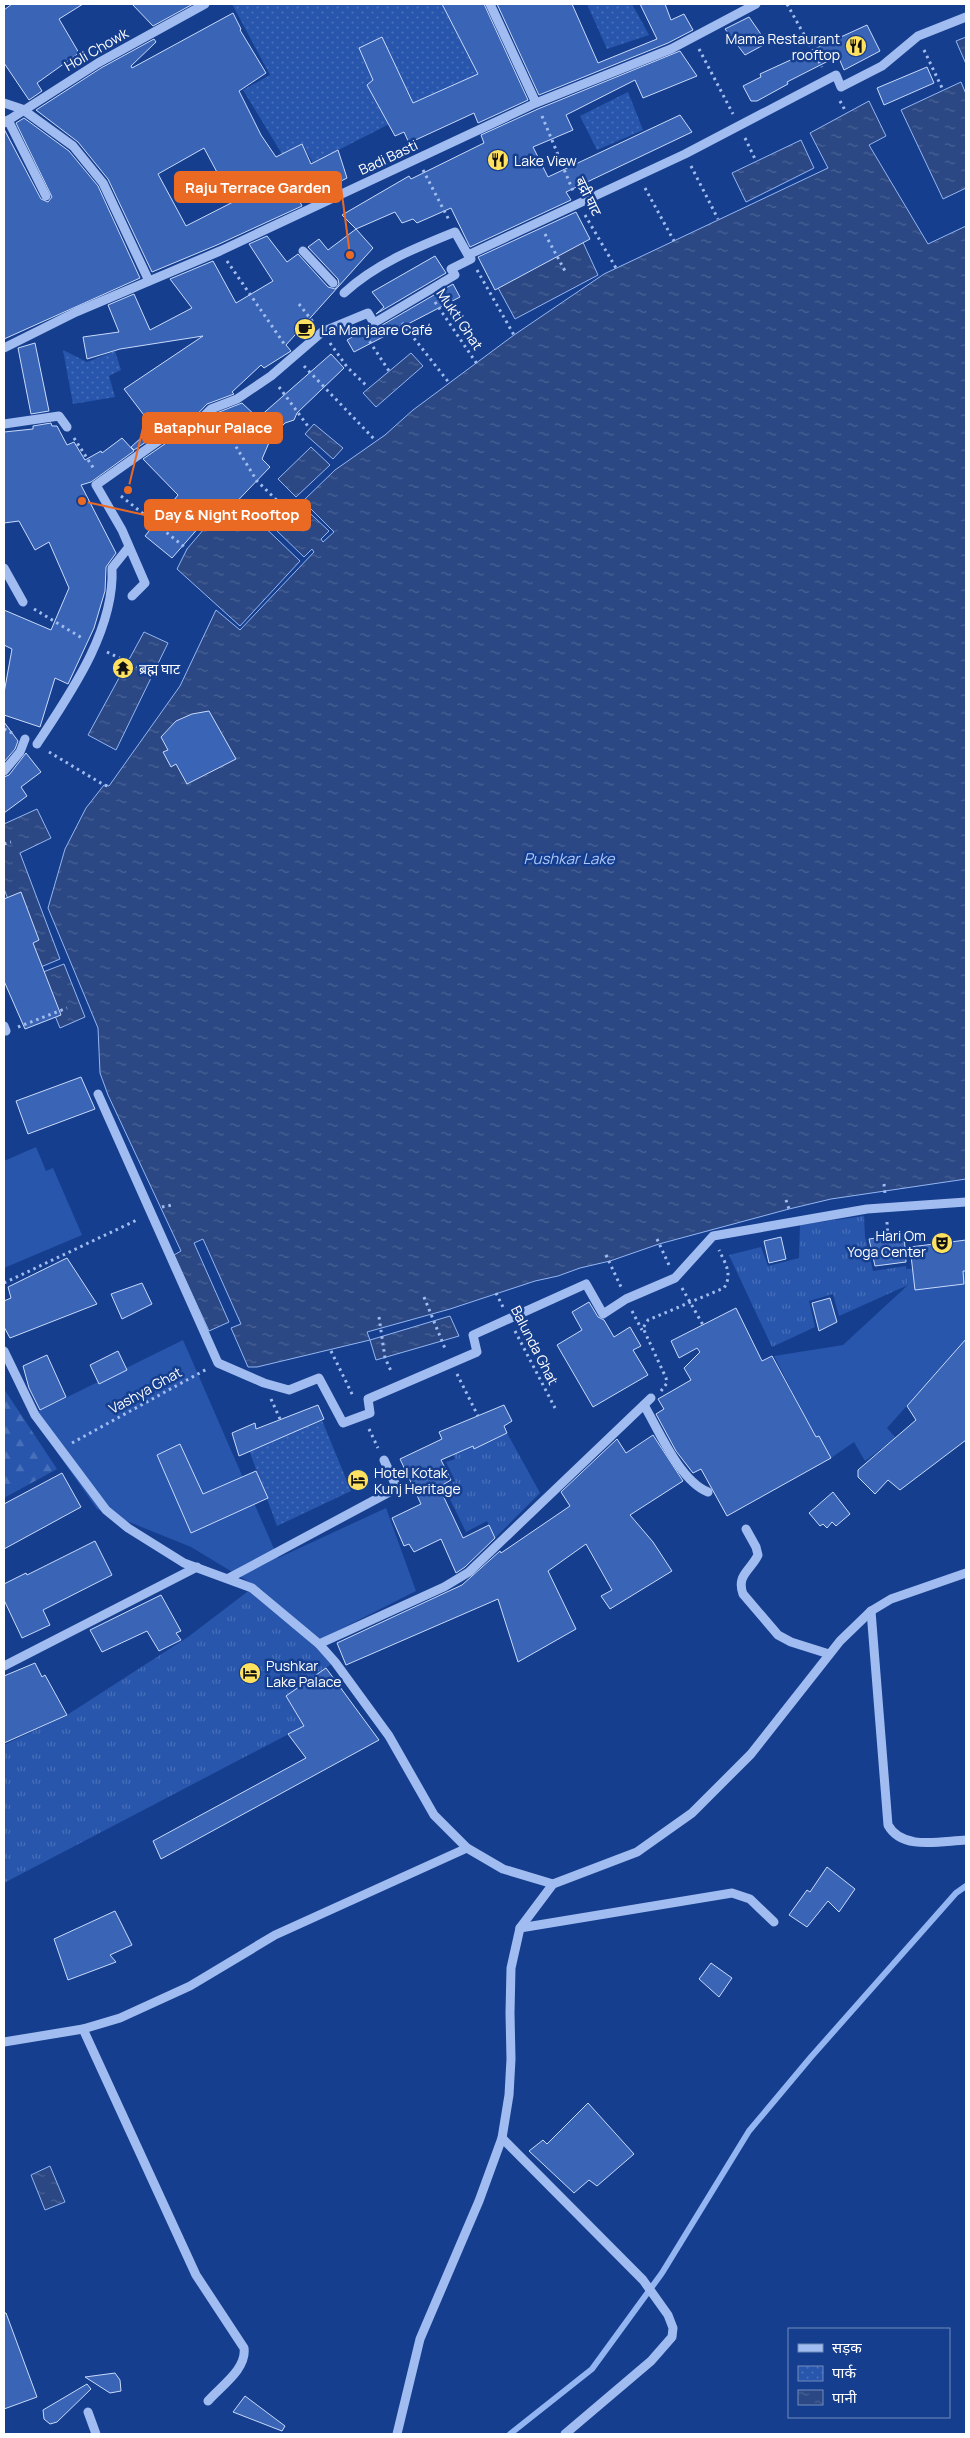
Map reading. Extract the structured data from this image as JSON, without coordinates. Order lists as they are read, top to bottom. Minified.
{"streets":{"street":["Holi Chowk","Badi Basti"],"path":["बद्री घाट","Mukti Ghat","Balunda Ghat","Vashya Ghat"]},"crossings":[["Badi Basti","बद्री घाट"]],"water":["Pushkar Lake"],"places":{"restaurant":["Mama Restaurant rooftop","Lake View"],"other":["Raju Terrace Garden","Bataphur Palace","Day & Night Rooftop"],"cafe":["La Manjaare Café"],"temple":["ब्रह्म घाट"],"theatre":["Hari Om Yoga Center"],"hotel":["Hotel Kotak Kunj Heritage","Pushkar Lake Palace"]},"legend":["सड़क","पार्क","पानी"]}
